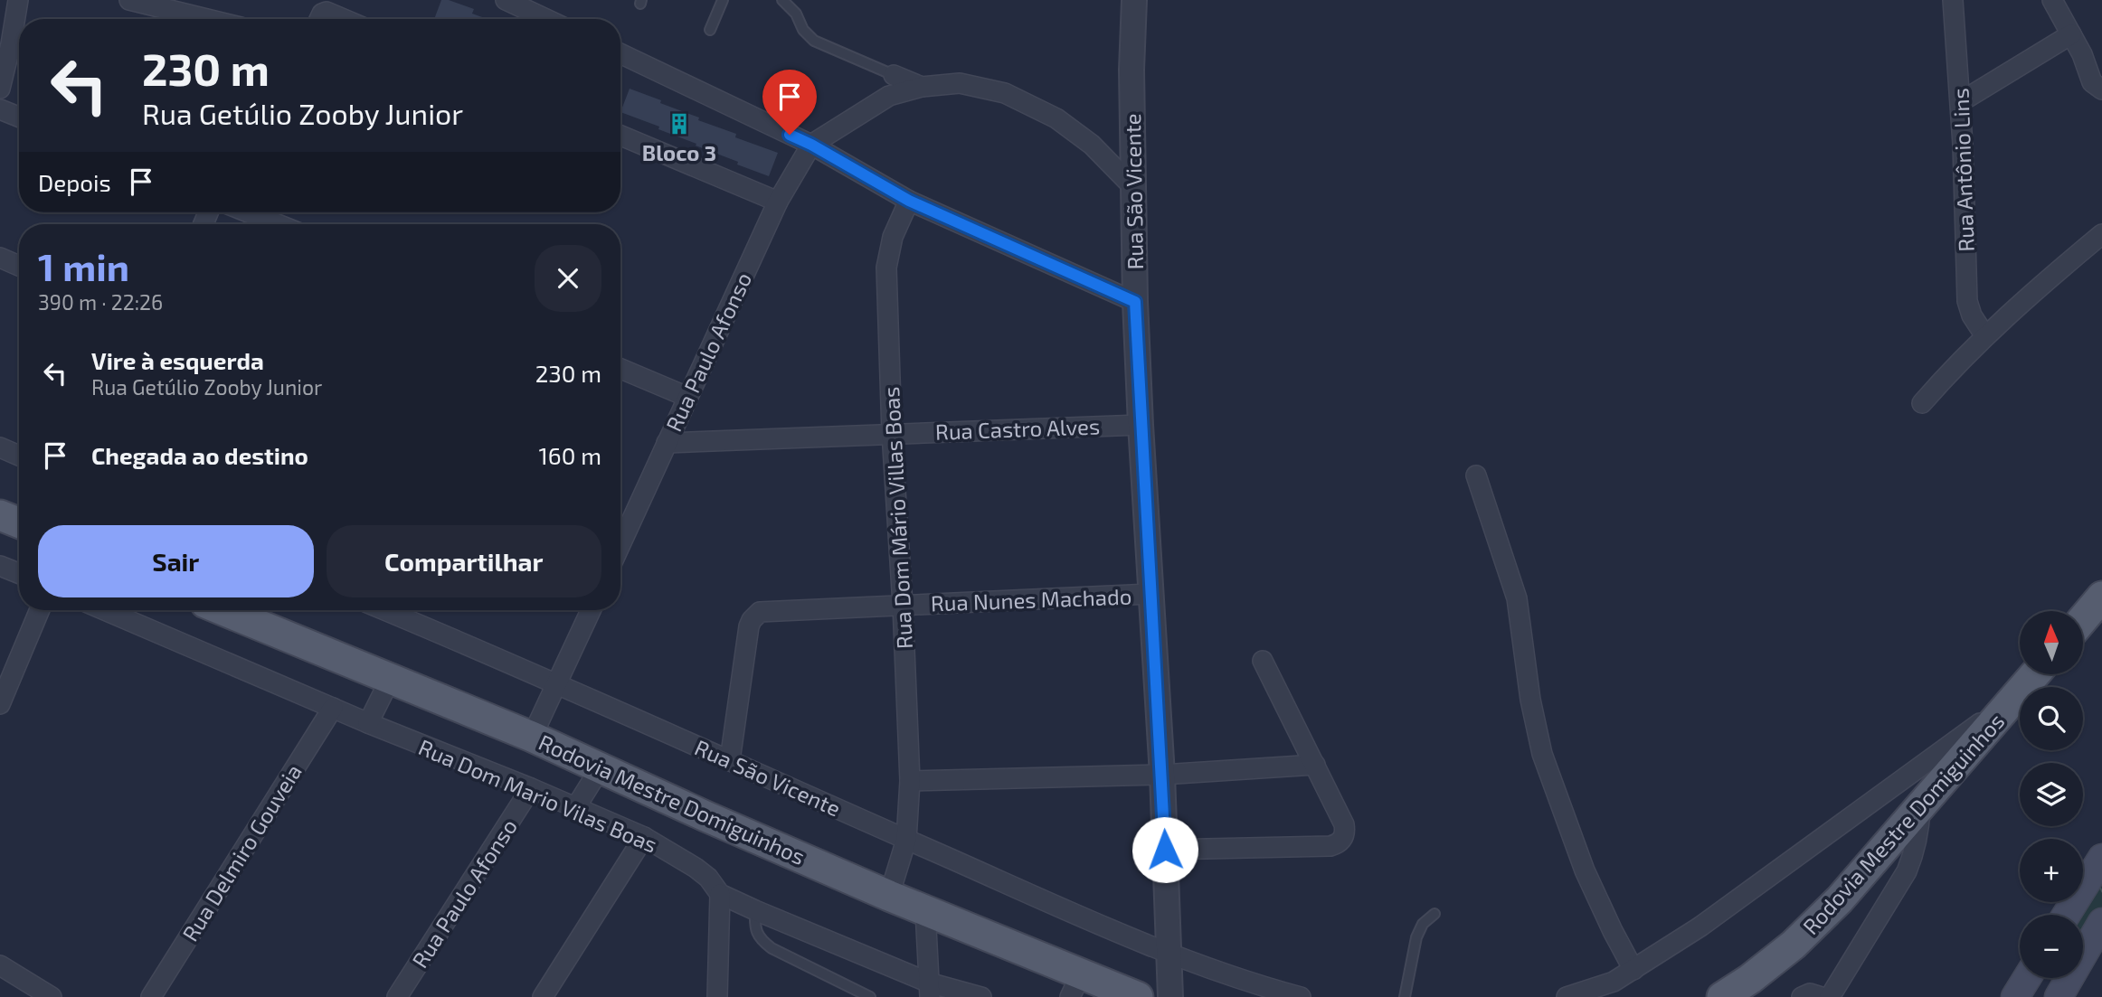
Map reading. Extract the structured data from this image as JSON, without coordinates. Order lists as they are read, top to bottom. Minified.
{"streets":{"main road":["Rodovia Mestre Domiguinhos"],"street":["Rua Antônio Lins","Rua São Vicente","Rua Paulo Afonso","Rua Castro Alves","Rua Dom Mário Villas Boas","Rua Nunes Machado","Rua Dom Mario Vilas Boas","Rua Delmiro Gouveia"]},"crossings":[["Rua São Vicente","Rua Castro Alves"],["Rua São Vicente","Rua Dom Mário Villas Boas"],["Rua São Vicente","Rua Nunes Machado"],["Rua Paulo Afonso","Rua Castro Alves"],["Rua Paulo Afonso","Rua Dom Mario Vilas Boas"],["Rua Castro Alves","Rua Dom Mário Villas Boas"],["Rua Dom Mário Villas Boas","Rua Nunes Machado"],["Rua Dom Mário Villas Boas","Rodovia Mestre Domiguinhos"],["Rua Dom Mario Vilas Boas","Rua Delmiro Gouveia"]],"places":{"building":["Bloco 3"]},"north":"top","page":{"turn":["230 m","Rua Getúlio Zooby Junior"],"then":"Depois","heading":["1 min","390 m · 22:26"],"list":[{"name":"Vire à esquerda","note":"Rua Getúlio Zooby Junior","value":"230 m"},{"name":"Chegada ao destino","value":"160 m"}],"buttons":["Sair","Compartilhar"],"map_buttons":["+","−"]}}
